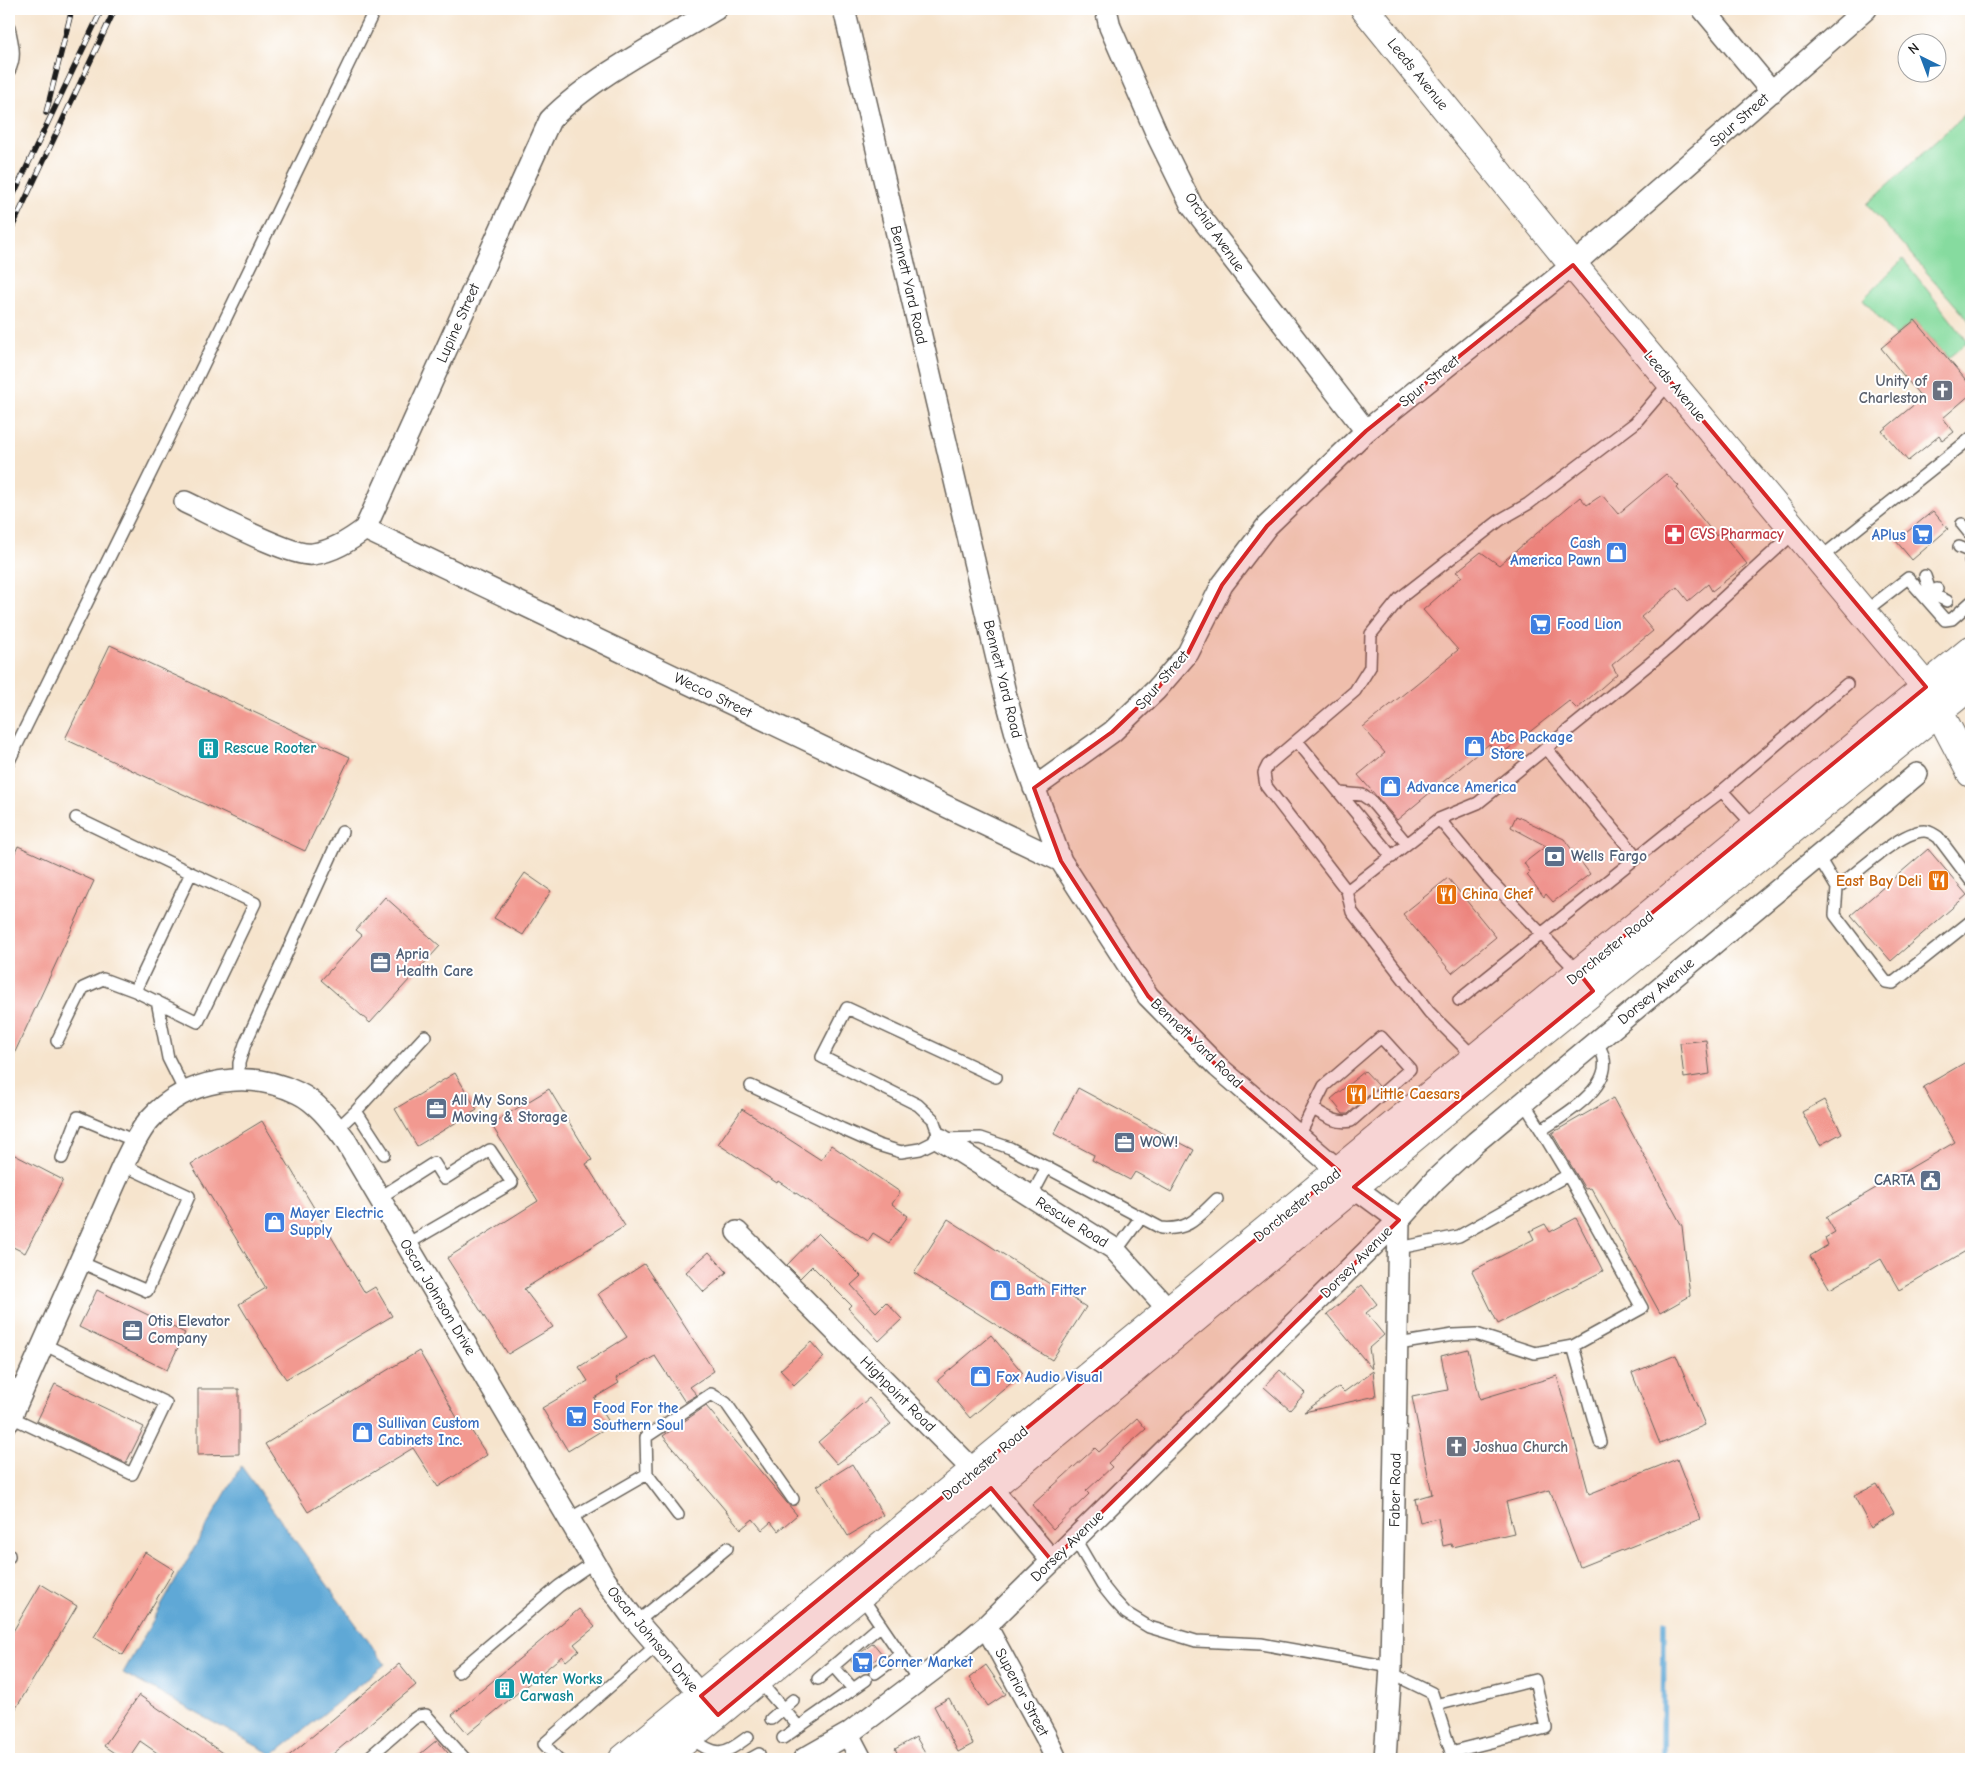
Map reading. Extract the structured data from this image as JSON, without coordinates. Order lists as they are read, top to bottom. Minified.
{"streets":{"main road":["Leeds Avenue","Dorchester Road"],"street":["Spur Street","Orchid Avenue","Bennett Yard Road","Lupine Street","Wecco Street","Dorsey Avenue","Rescue Road","Oscar Johnson Drive","Highpoint Road","Faber Road","Superior Street"]},"crossings":[["Leeds Avenue","Spur Street"],["Leeds Avenue","Dorchester Road"],["Spur Street","Orchid Avenue"],["Spur Street","Bennett Yard Road"],["Bennett Yard Road","Wecco Street"],["Bennett Yard Road","Dorchester Road"],["Bennett Yard Road","Dorsey Avenue"],["Bennett Yard Road","Faber Road"],["Lupine Street","Wecco Street"],["Dorchester Road","Rescue Road"],["Dorchester Road","Oscar Johnson Drive"],["Dorchester Road","Highpoint Road"],["Dorsey Avenue","Highpoint Road"],["Dorsey Avenue","Faber Road"],["Dorsey Avenue","Superior Street"]],"places":{"church":["Unity of Charleston","Joshua Church"],"pharmacy":["CVS Pharmacy"],"supermarket":["APlus","Food Lion","Food For the Southern Soul","Corner Market"],"shop":["Cash America Pawn","Abc Package Store","Advance America","Mayer Electric Supply","Bath Fitter","Fox Audio Visual","Sullivan Custom Cabinets Inc."],"building":["Rescue Rooter","Water Works Carwash"],"bank":["Wells Fargo"],"restaurant":["East Bay Deli","China Chef","Little Caesars"],"office":["Apria Health Care","All My Sons Moving & Storage","WOW!","Otis Elevator Company"],"public building":["CARTA"]},"north":"top left"}
